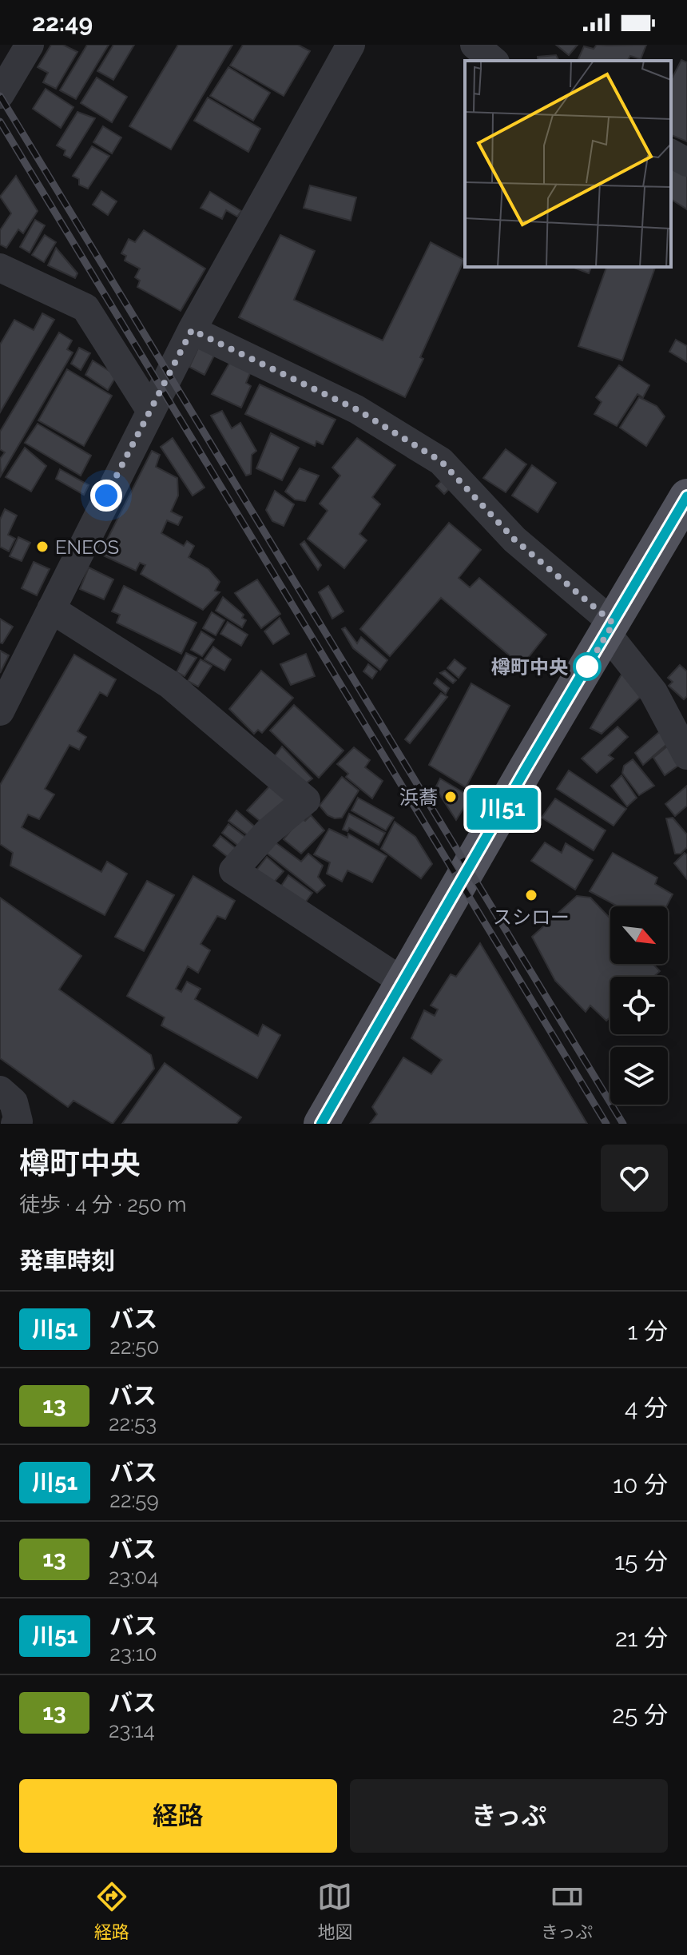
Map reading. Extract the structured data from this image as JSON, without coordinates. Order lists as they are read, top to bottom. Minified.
{"places":["ENEOS","樽町中央","浜蕎","スシロー"],"lines":["bus line 川51"],"north":"bottom right","page":{"status":"22:49","on_map":"川51","heading":[["樽町中央","徒歩 · 4 分 · 250 m"],"発車時刻"],"list":[{"mark":"川51","name":"バス","note":"22:50","value":"1 分"},{"mark":"13","name":"バス","note":"22:53","value":"4 分"},{"mark":"川51","name":"バス","note":"22:59","value":"10 分"},{"mark":"13","name":"バス","note":"23:04","value":"15 分"},{"mark":"川51","name":"バス","note":"23:10","value":"21 分"},{"mark":"13","name":"バス","note":"23:14","value":"25 分"}],"buttons":["経路","きっぷ"],"tabs":["経路","地図","きっぷ"]}}
